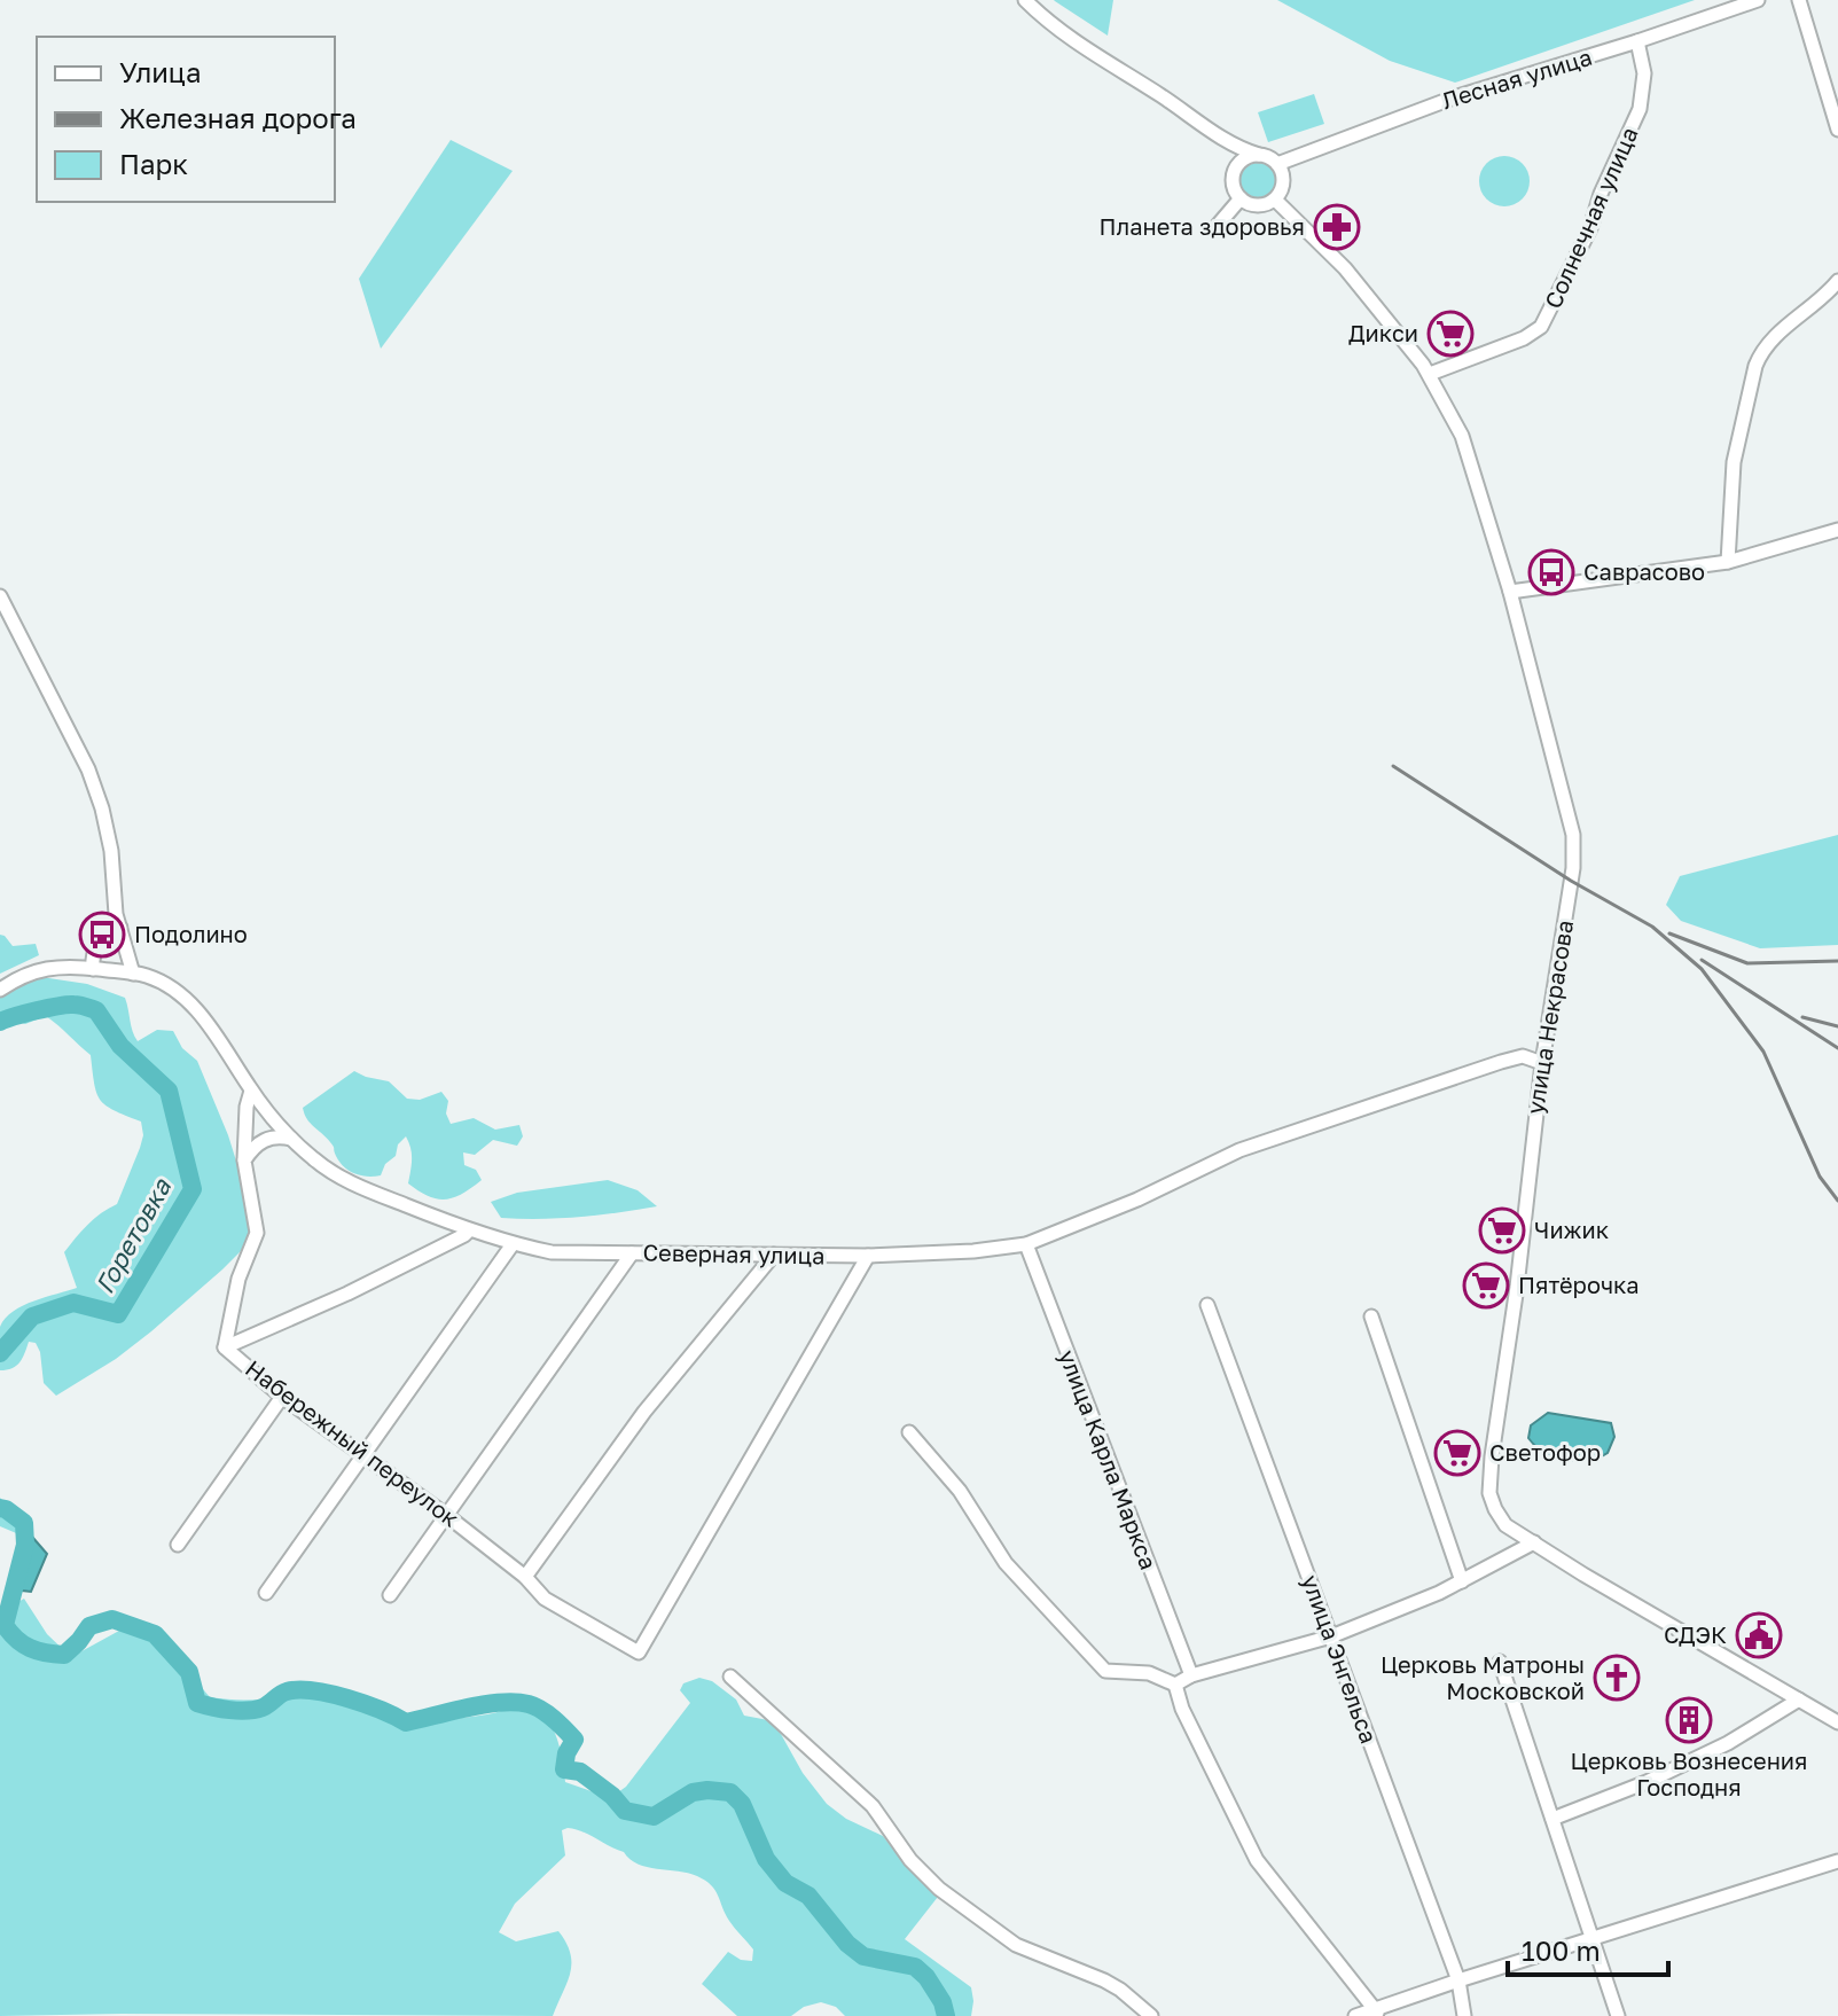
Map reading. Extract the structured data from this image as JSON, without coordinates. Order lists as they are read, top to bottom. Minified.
{"streets":{"street":["Лесная улица","Солнечная улица","улица Некрасова","Северная улица","Набережный переулок","улица Карла Маркса","улица Энгельса"]},"crossings":[["Лесная улица","Солнечная улица"],["Лесная улица","улица Некрасова"],["Солнечная улица","улица Некрасова"],["улица Некрасова","Северная улица"],["Северная улица","Набережный переулок"],["Северная улица","улица Карла Маркса"]],"water":["Горетовка"],"places":{"pharmacy":["Планета здоровья"],"supermarket":["Дикси","Чижик","Пятёрочка","Светофор"],"bus stop":["Саврасово","Подолино"],"public building":["СДЭК"],"church":["Церковь Матроны Московской"],"building":["Церковь Вознесения Господня"]},"legend":["Улица","Железная дорога","Парк"],"scale_bar":"100 m"}
